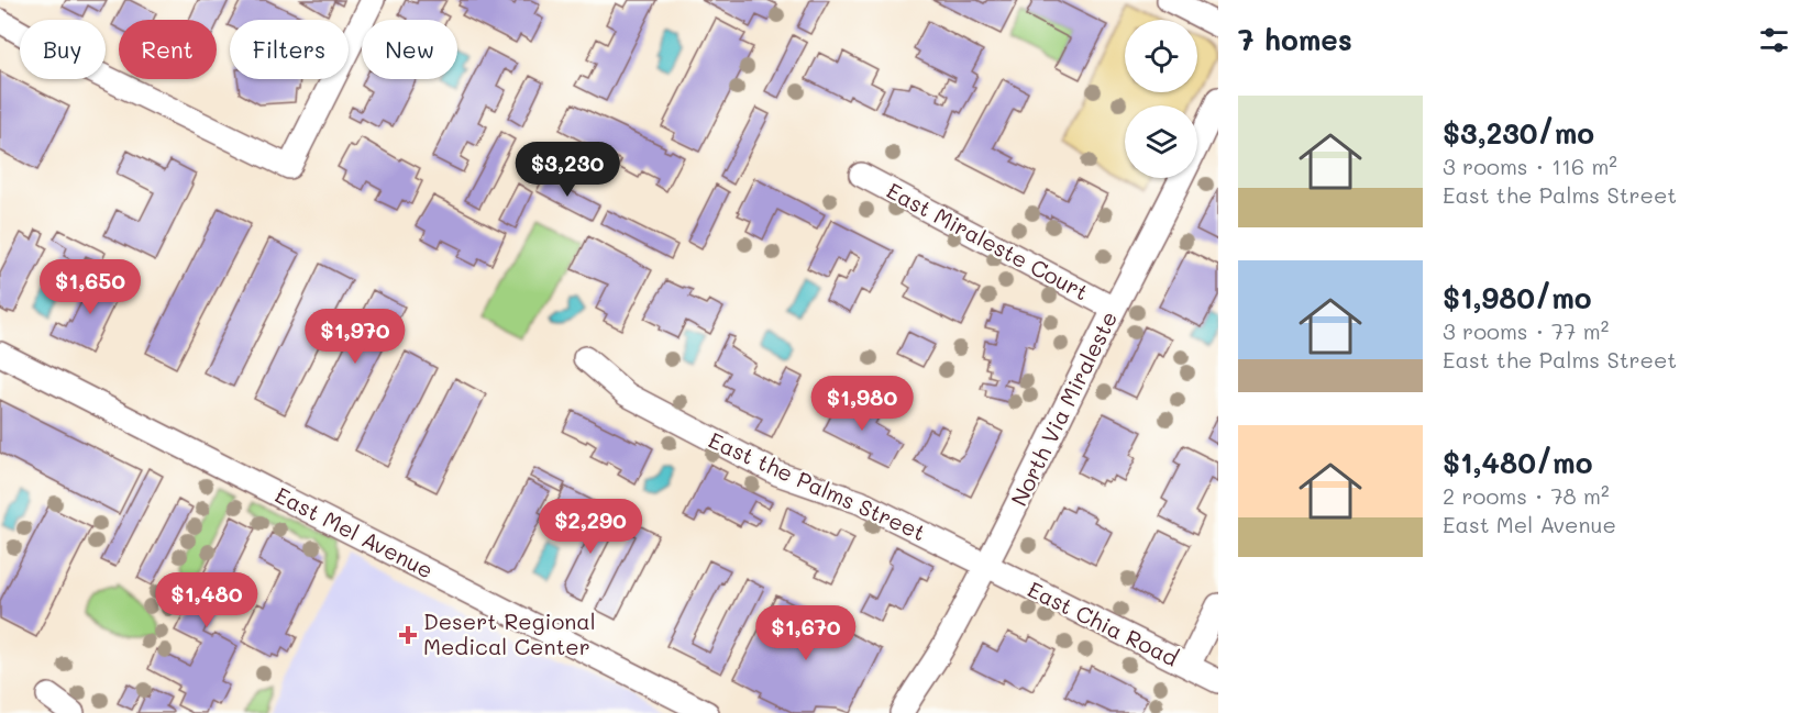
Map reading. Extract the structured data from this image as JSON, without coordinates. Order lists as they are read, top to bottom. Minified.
{"streets":{"street":["East Miraleste Court","North Via Miraleste","East the Palms Street","East Mel Avenue","East Chia Road"]},"crossings":[["East Miraleste Court","North Via Miraleste"],["North Via Miraleste","East the Palms Street"],["North Via Miraleste","East Chia Road"],["East the Palms Street","East Chia Road"]],"places":{"health":["Desert Regional Medical Center"]},"page":{"heading":"7 homes","chip":["Buy","Rent","Filters","New"],"list":[{"name":"$3,230/mo","note":"3 rooms · 116 m² · East the Palms Street"},{"name":"$1,980/mo","note":"3 rooms · 77 m² · East the Palms Street"},{"name":"$1,480/mo","note":"2 rooms · 78 m² · East Mel Avenue"}],"price":["$3,230","$1,650","$1,970","$1,980","$2,290","$1,480","$1,670"]}}
